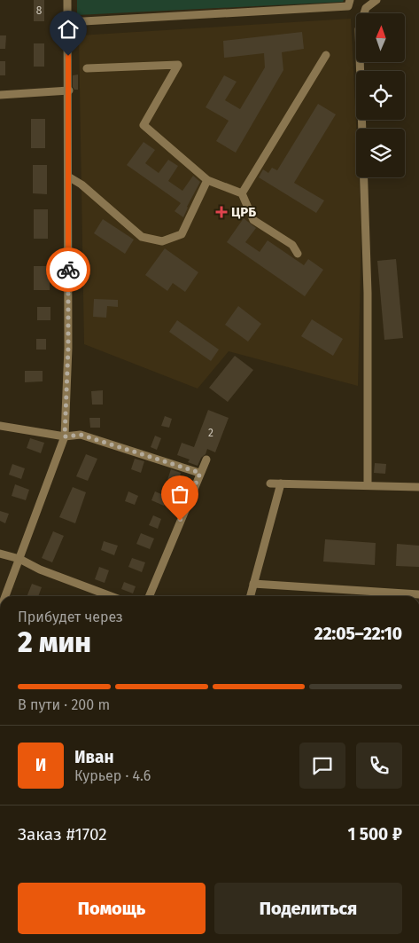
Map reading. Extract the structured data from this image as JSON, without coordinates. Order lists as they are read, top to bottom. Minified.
{"places":{"health":["ЦРБ"]},"house_numbers":["8","2"],"north":"top","page":{"heading":["2 мин","Прибудет через","22:05–22:10"],"panel":["Иван","Курьер · 4.6","Заказ #1702","1 500 ₽"],"bar":"В пути · 200 m","round":"И","buttons":["Помощь","Поделиться"]}}
